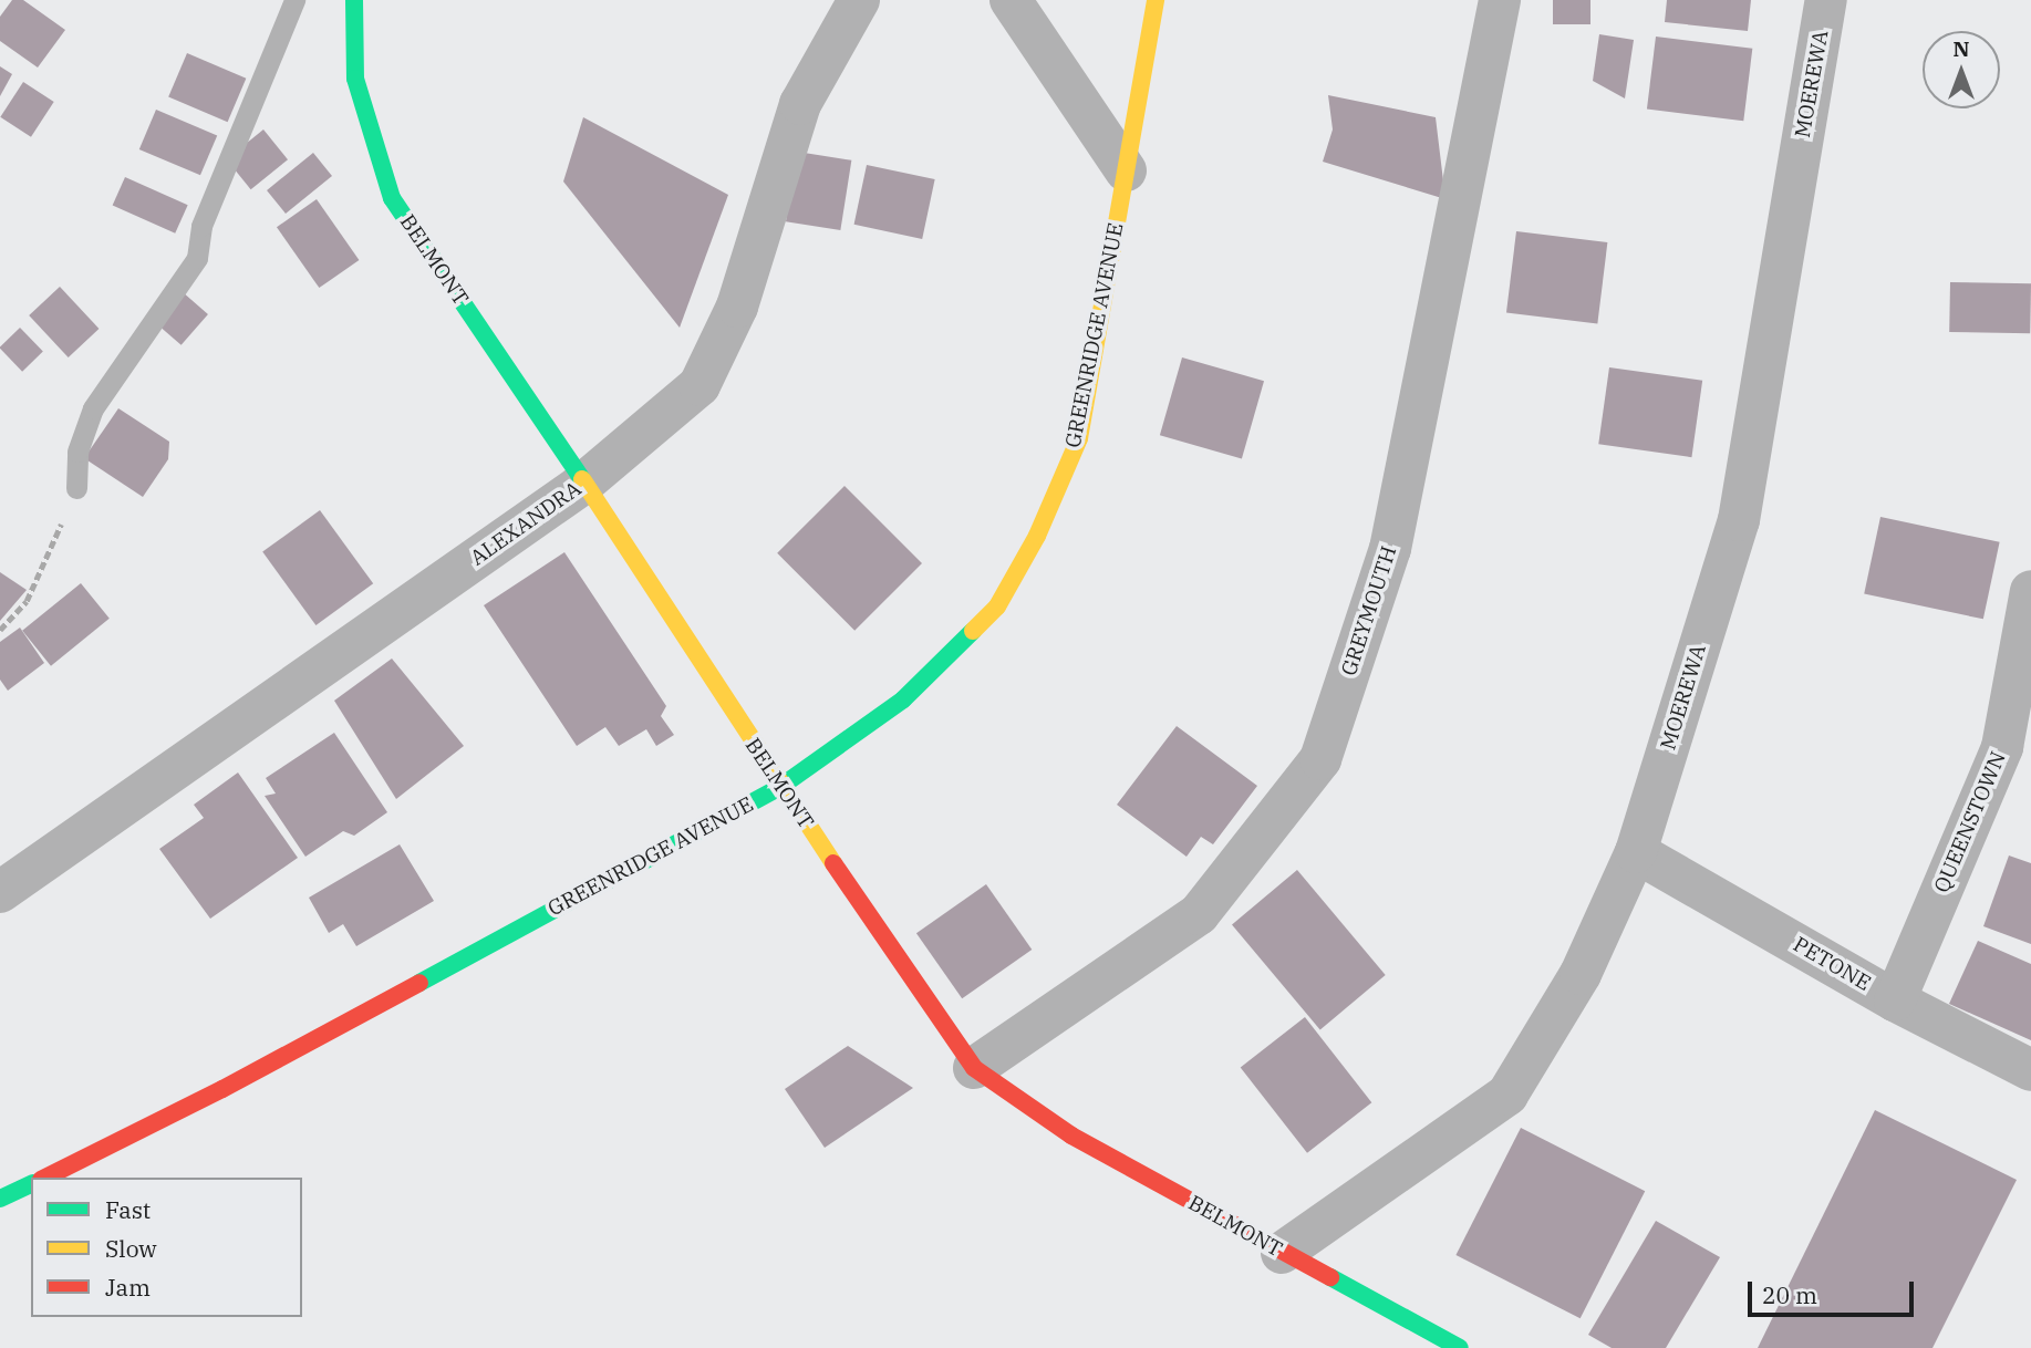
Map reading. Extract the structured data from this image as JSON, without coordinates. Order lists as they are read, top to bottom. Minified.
{"streets":{"street":["MOEREWA","BELMONT","GREENRIDGE AVENUE","ALEXANDRA","GREYMOUTH","QUEENSTOWN","PETONE"]},"crossings":[["MOEREWA","BELMONT"],["MOEREWA","PETONE"],["BELMONT","GREENRIDGE AVENUE"],["BELMONT","ALEXANDRA"],["BELMONT","GREYMOUTH"],["QUEENSTOWN","PETONE"]],"legend":["Fast","Slow","Jam"],"scale_bar":"20 m","north":"top"}
